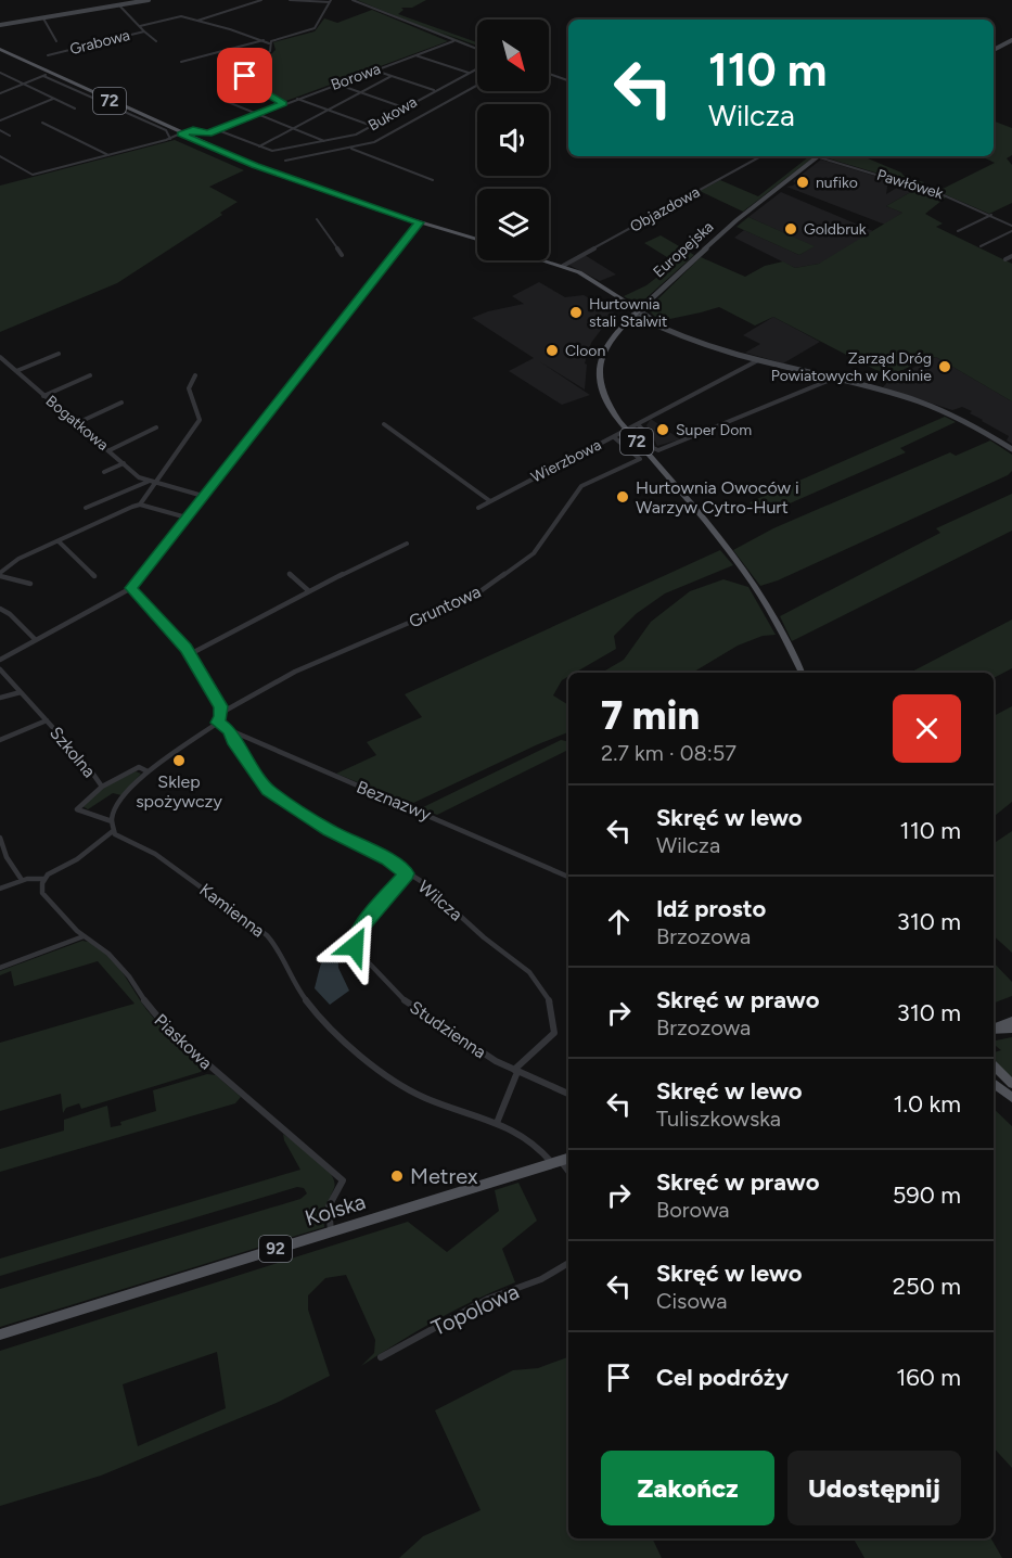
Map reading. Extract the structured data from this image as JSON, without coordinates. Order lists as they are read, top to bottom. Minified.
{"streets":{"main road":["72","Europejska","Kolska","92"],"street":["Grabowa","Borowa","Bukowa","Pawłówek","Objazdowa","Bogatkowa","Wierzbowa","Gruntowa","Szkolna","Beznazwy","Wilcza","Kamienna","Studzienna","Piaskowa","Topolowa"]},"crossings":[["Borowa","72"],["Borowa","Bukowa"],["Europejska","Wierzbowa"],["Wierzbowa","Gruntowa"],["Beznazwy","Wilcza"],["Wilcza","Kamienna"],["Wilcza","Studzienna"],["Kamienna","Kolska"],["Piaskowa","Kolska"]],"places":["nufiko","Goldbruk","Hurtownia stali Stalwit","Cloon","Zarząd Dróg Powiatowych w Koninie","Super Dom","Hurtownia Owoców i Warzyw Cytro-Hurt","Sklep spożywczy","Metrex"],"north":"bottom right","page":{"turn":["110 m","Wilcza"],"heading":["7 min","2.7 km · 08:57"],"list":[{"name":"Skręć w lewo","note":"Wilcza","value":"110 m"},{"name":"Idź prosto","note":"Brzozowa","value":"310 m"},{"name":"Skręć w prawo","note":"Brzozowa","value":"310 m"},{"name":"Skręć w lewo","note":"Tuliszkowska","value":"1.0 km"},{"name":"Skręć w prawo","note":"Borowa","value":"590 m"},{"name":"Skręć w lewo","note":"Cisowa","value":"250 m"},{"name":"Cel podróży","value":"160 m"}],"buttons":["Zakończ","Udostępnij"]}}
